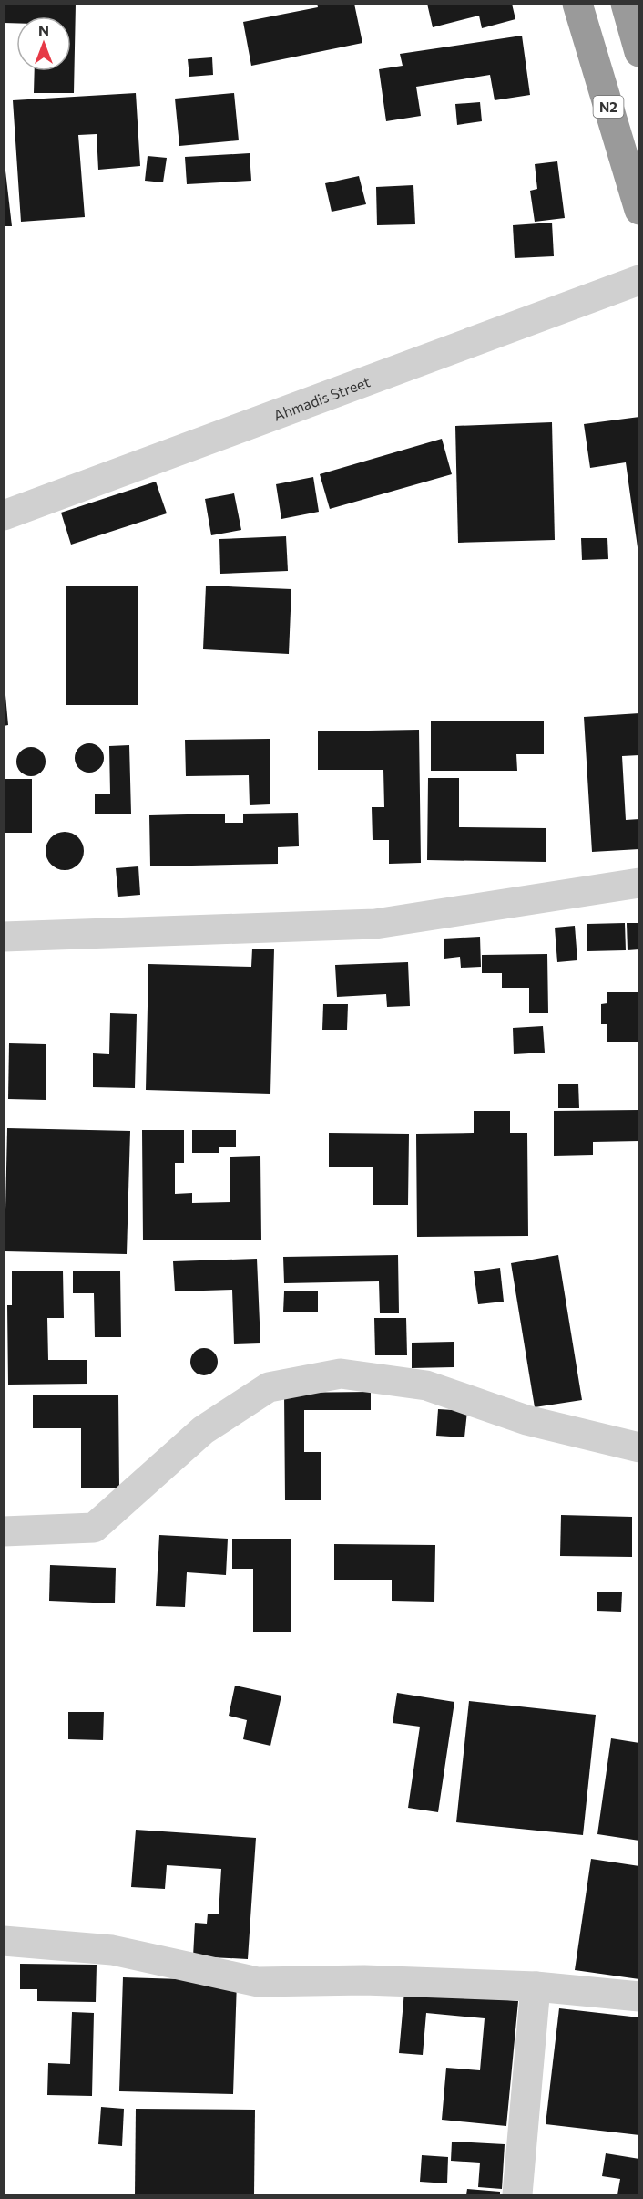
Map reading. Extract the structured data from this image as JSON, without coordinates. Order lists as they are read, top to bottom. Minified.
{"streets":{"highway":["N2"],"street":["Ahmadis Street"]},"north":"top"}
